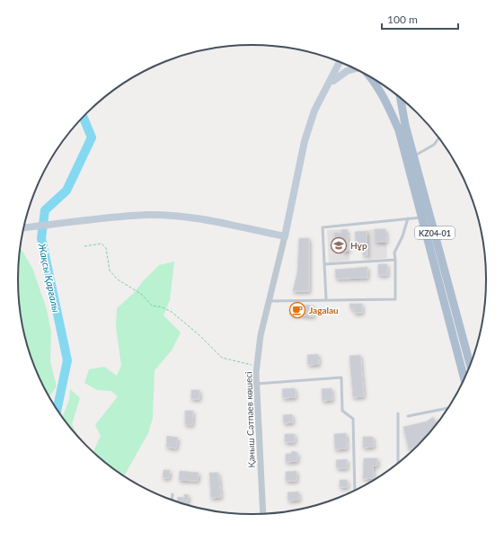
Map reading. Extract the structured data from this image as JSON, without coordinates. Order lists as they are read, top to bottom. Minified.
{"streets":{"main road":["KZ04-01"],"street":["Қаныш Сәтпаев көшесі"]},"water":["Жақсы Қарғалы"],"places":{"school or university":["Нұр"],"cafe":["Jagalau"]},"scale_bar":"100 m"}
